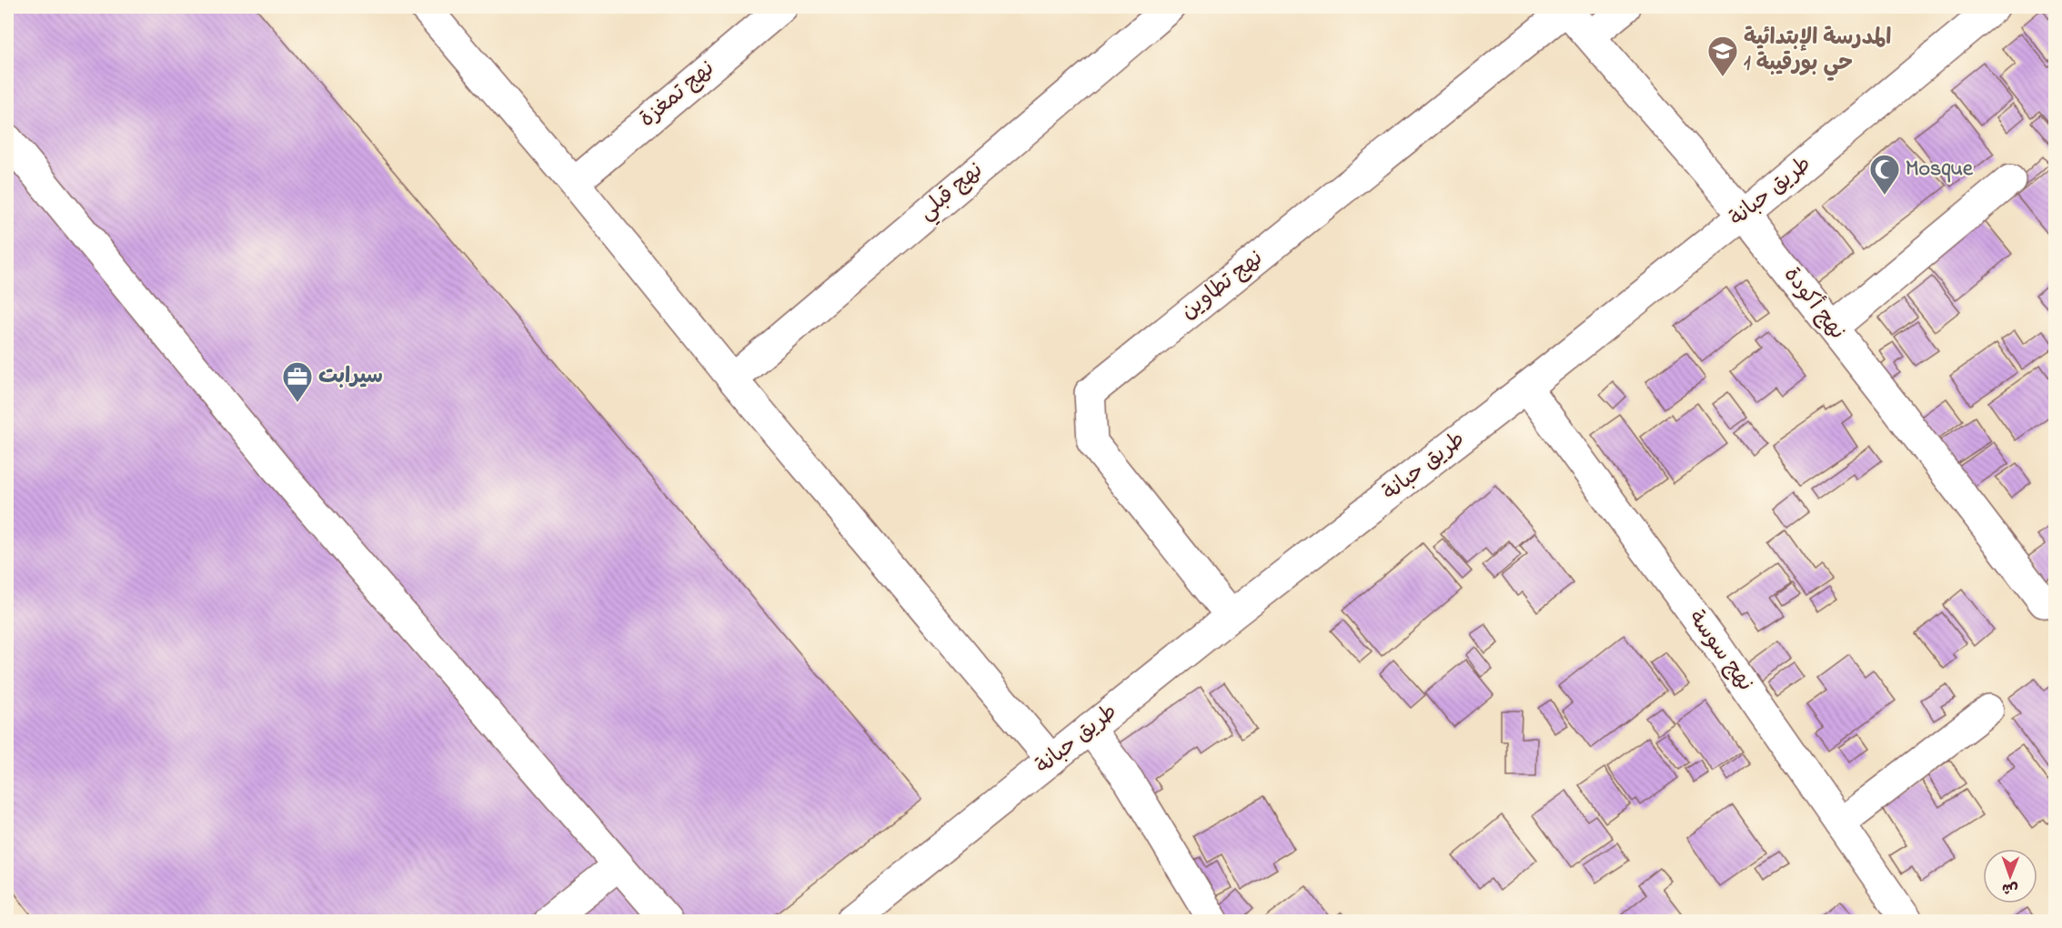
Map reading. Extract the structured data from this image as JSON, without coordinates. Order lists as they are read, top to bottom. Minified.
{"streets":{"street":["نهج تمغزة","نهج قبلي","طريق حبانة","نهج تطاوين","نهج أكودة","نهج سوسة"]},"crossings":[["طريق حبانة","نهج تطاوين"],["طريق حبانة","نهج أكودة"],["طريق حبانة","نهج سوسة"],["نهج تطاوين","نهج أكودة"]],"places":{"school or university":["المدرسة الإبتدائية حي بورقيبة 1"],"mosque":["Mosque"],"office":["سيرابت"]},"north":"bottom"}
